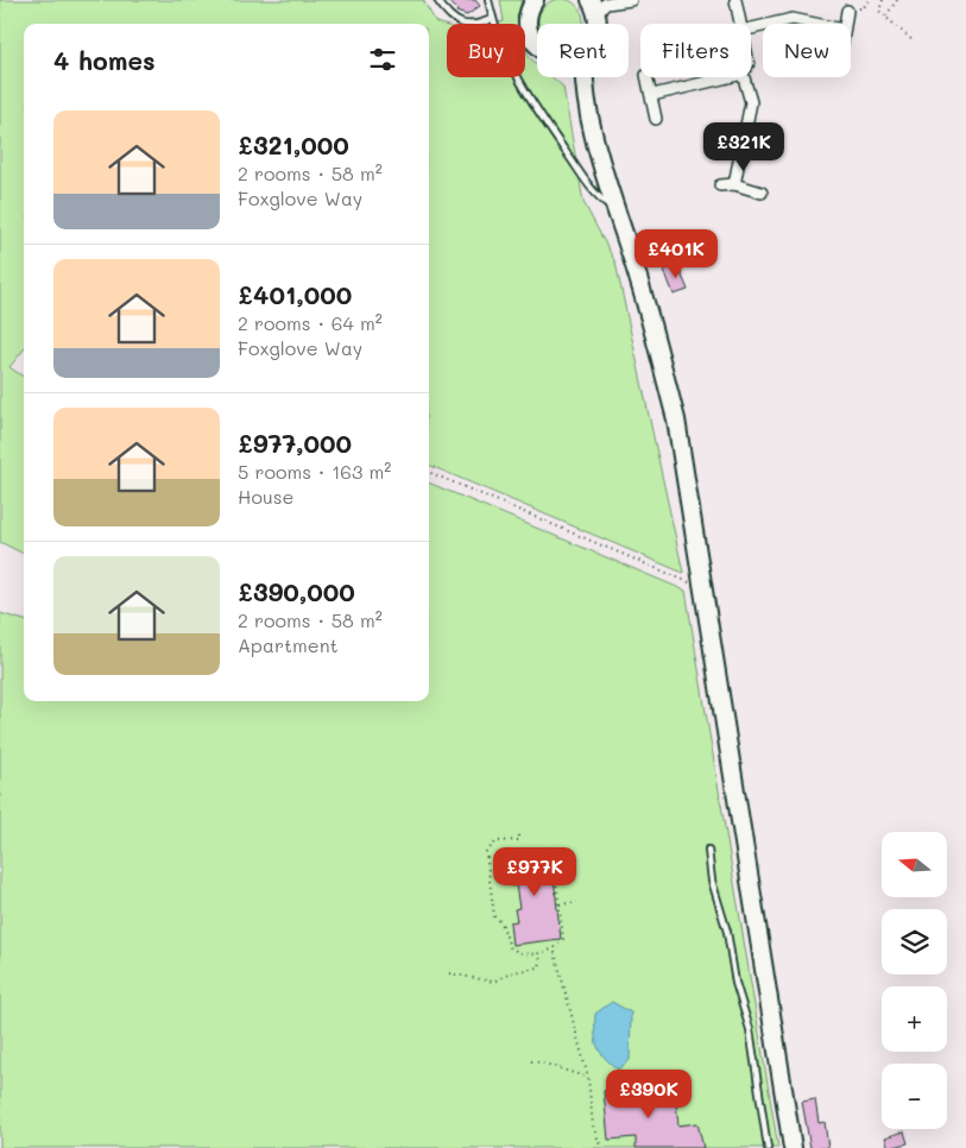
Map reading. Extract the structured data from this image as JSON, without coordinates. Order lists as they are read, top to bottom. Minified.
{"north":"left","page":{"chip":["Buy","Rent","Filters","New"],"heading":"4 homes","list":[{"name":"£321,000","note":"2 rooms · 58 m² · Foxglove Way"},{"name":"£401,000","note":"2 rooms · 64 m² · Foxglove Way"},{"name":"£977,000","note":"5 rooms · 163 m² · House"},{"name":"£390,000","note":"2 rooms · 58 m² · Apartment"}],"price":["£321K","£401K","£977K","£390K"],"map_buttons":["+","−"]}}
